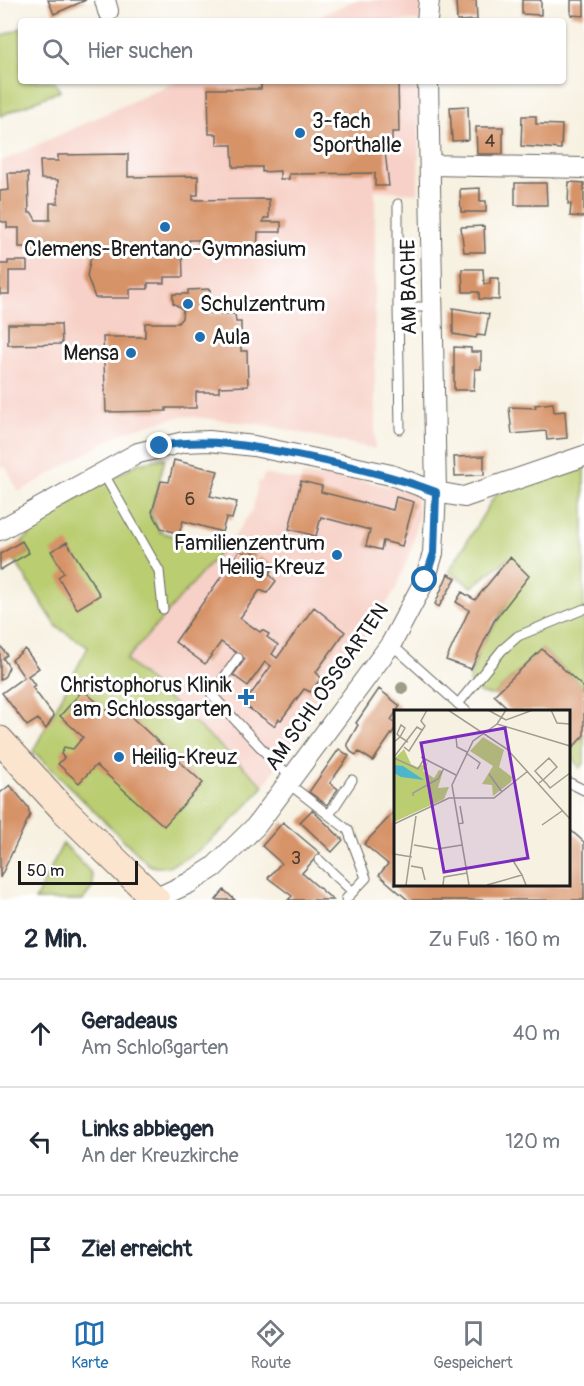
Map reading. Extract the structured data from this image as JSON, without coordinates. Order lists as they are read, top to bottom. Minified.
{"streets":{"street":["AM BACHE","AM SCHLOSSGARTEN"]},"crossings":[["AM BACHE","AM SCHLOSSGARTEN"]],"places":{"other":["3-fach Sporthalle","Clemens-Brentano-Gymnasium","Schulzentrum","Aula","Mensa","Familienzentrum Heilig-Kreuz","Heilig-Kreuz"],"health":["Christophorus Klinik am Schlossgarten"]},"house_numbers":["4","6","3"],"scale_bar":"50 m","page":{"search":"Hier suchen","scale":"50 m","heading":["2 Min.","Zu Fuß · 160 m"],"list":[["Geradeaus","Am Schloßgarten","40 m"],["Links abbiegen","An der Kreuzkirche","120 m"],"Ziel erreicht"],"nav":["Karte","Route","Gespeichert"]}}
